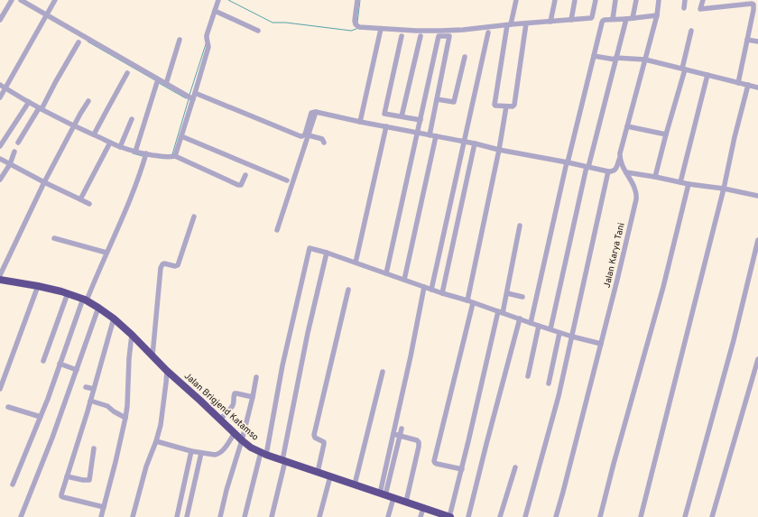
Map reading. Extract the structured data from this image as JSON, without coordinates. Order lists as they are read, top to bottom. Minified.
{"streets":{"highway":["Jalan Brigjend Katamso"],"street":["Jalan Karya Tani"]}}
